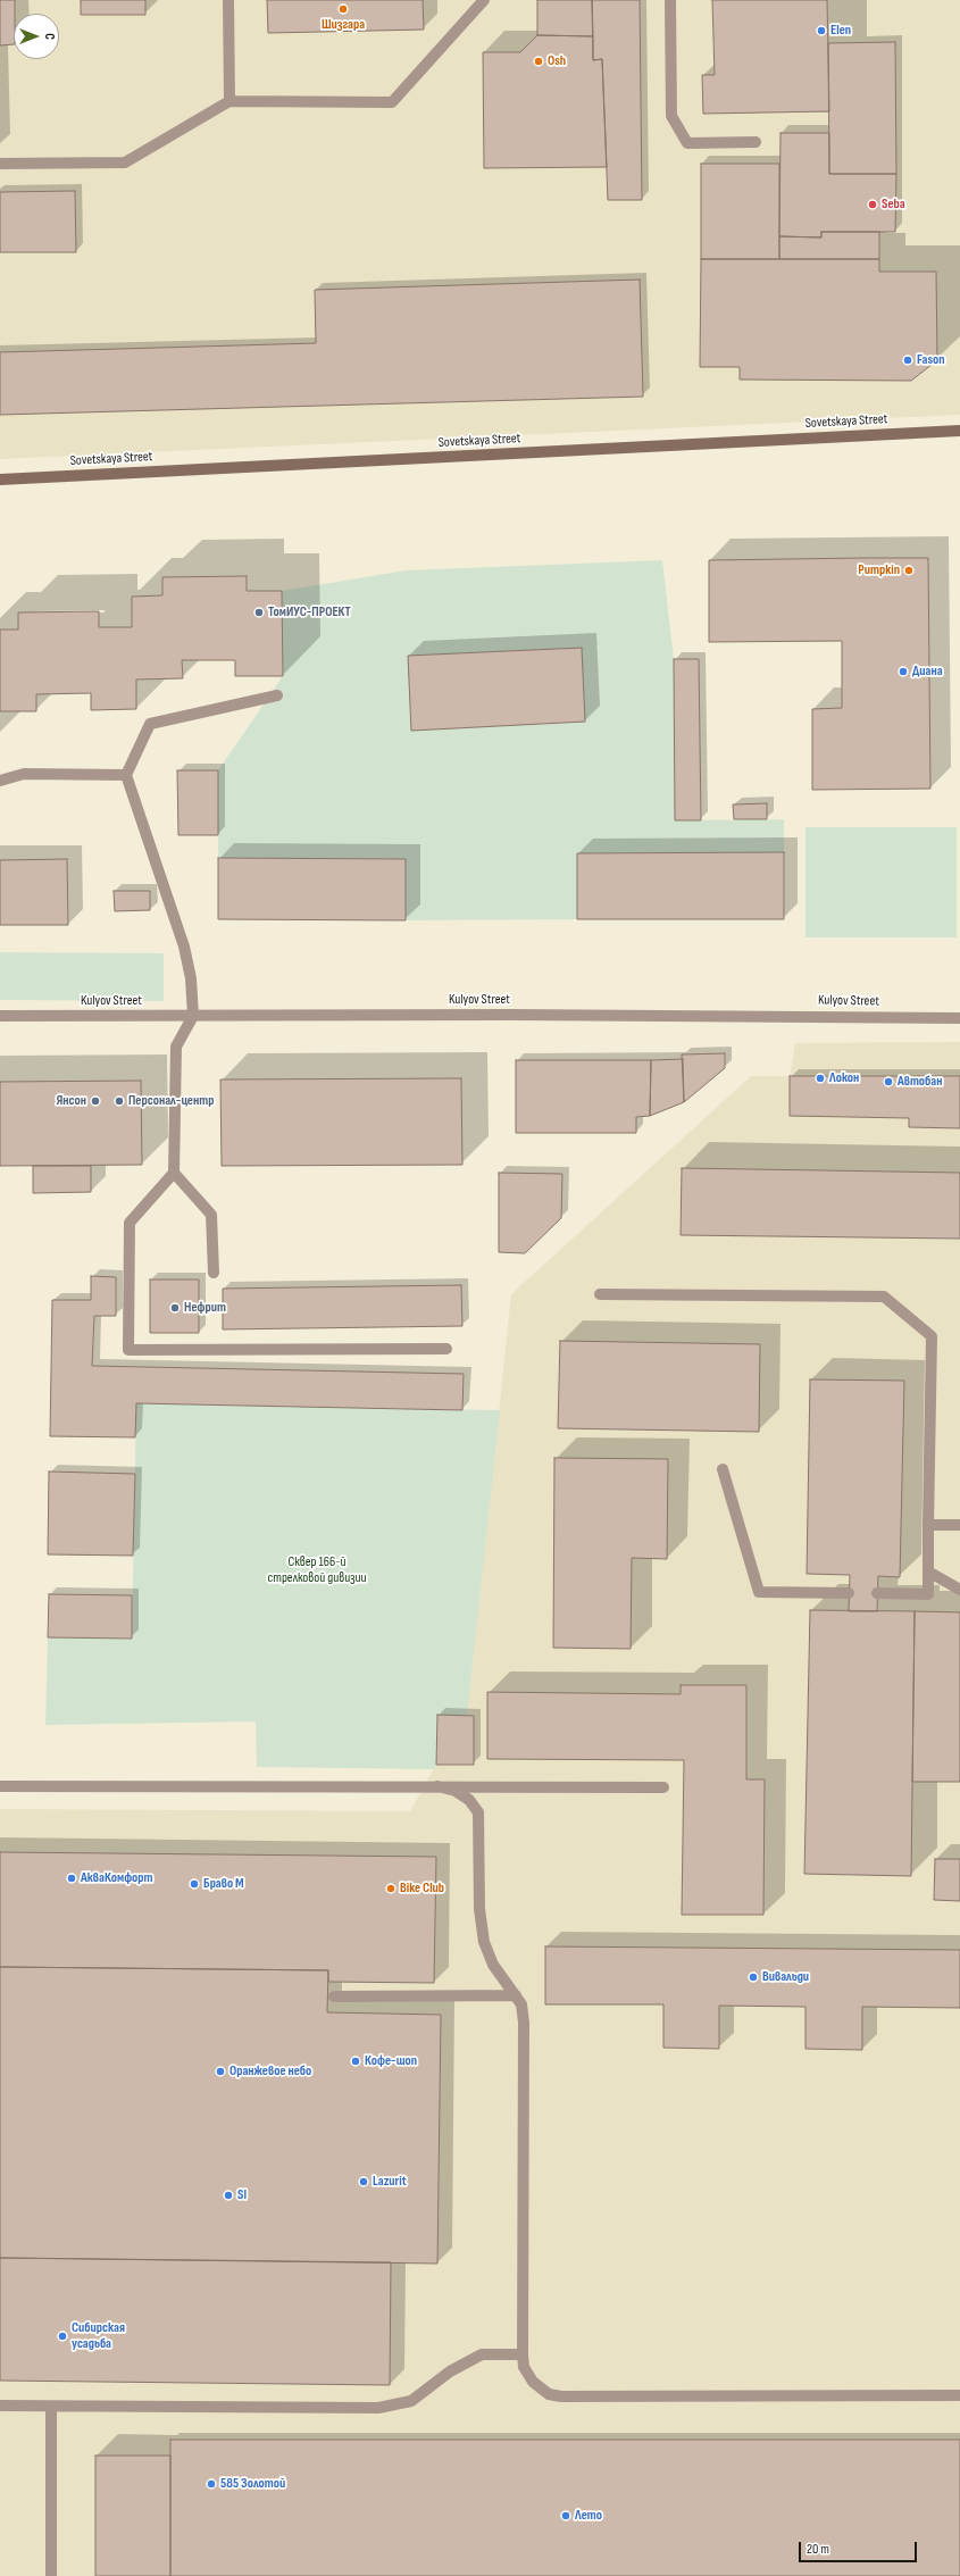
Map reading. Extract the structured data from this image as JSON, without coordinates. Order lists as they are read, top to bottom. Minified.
{"streets":{"street":["Sovetskaya Street","Kulyov Street"]},"parks":["Сквер 166-й стрелковой дивизии"],"places":["Шизгара","Elen","Osh","Seba","Fason","Pumpkin","ТомИУС-ПРОЕКТ","Диана","Локон","Автобан","Янсон","Персонал-центр","Нефрит","АкваКомфорт","Браво М","Bike Club","Вивальди","Кофе-шоп","Оранжевое небо","Lazurit","SI","Сибирская усадьба","585 Золотой","Лето"],"scale_bar":"20 m","north":"right"}
